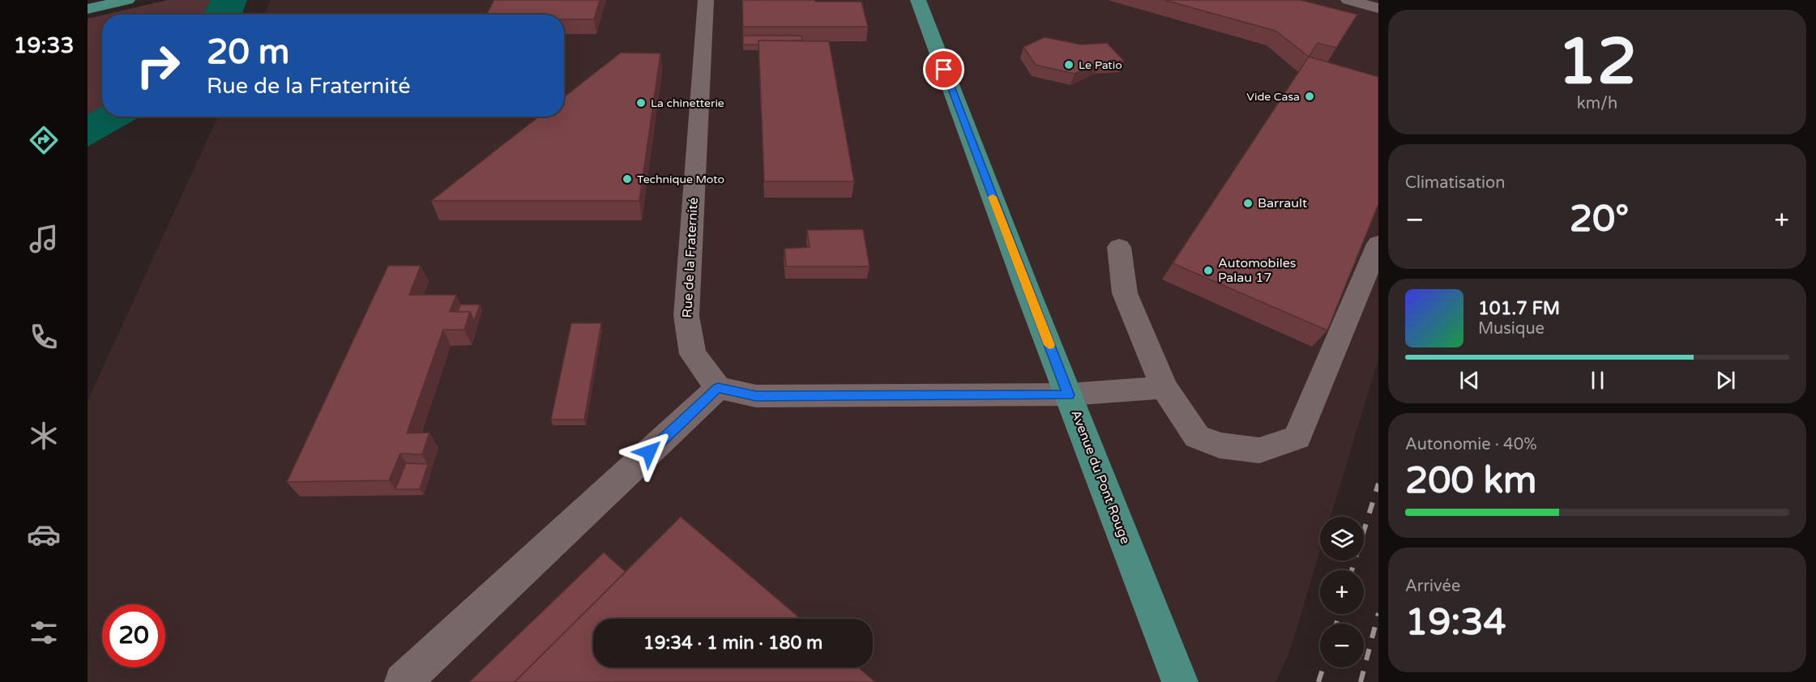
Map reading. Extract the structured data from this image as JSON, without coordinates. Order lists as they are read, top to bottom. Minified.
{"streets":{"main road":["Avenue du Pont Rouge"],"lane":["Rue de la Fraternité"]},"places":["Le Patio","Vide Casa","La chinetterie","Technique Moto","Barrault","Automobiles Palau 17"],"page":{"tabs":"19:33","tile":[["12","km/h"],"Climatisation",["Autonomie · 40%","200 km"],["Arrivée","19:34"]],"turn":["20 m","Rue de la Fraternité"],"heat":["−","20°","+"],"song":["101.7 FM","Musique"],"map_buttons":["+","−"],"limit":"20","trip":"19:34 · 1 min · 180 m"}}
